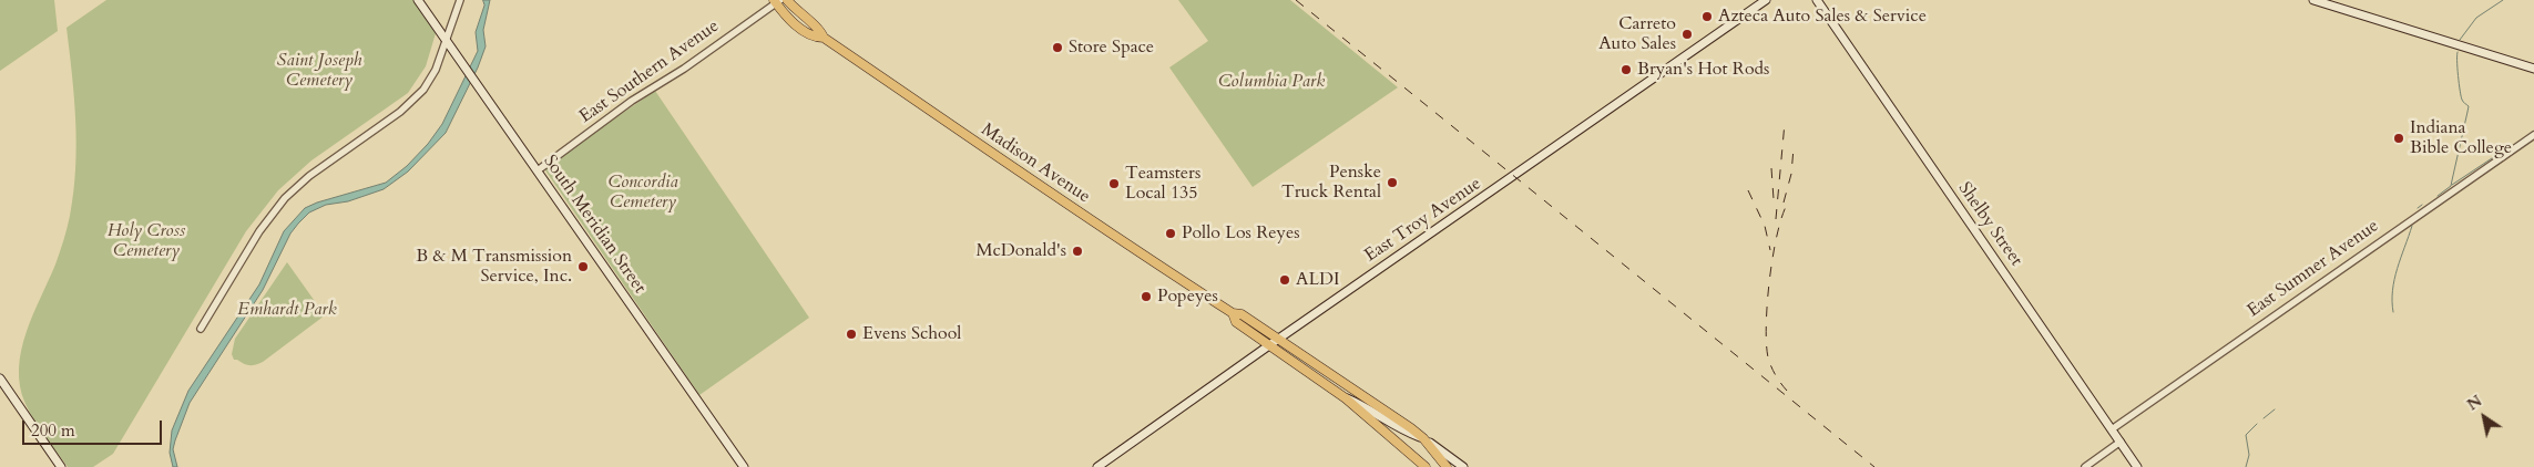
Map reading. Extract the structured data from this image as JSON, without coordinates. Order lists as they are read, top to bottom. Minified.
{"streets":{"main road":["Madison Avenue","East Troy Avenue","South Meridian Street","Shelby Street"],"street":["East Southern Avenue","East Sumner Avenue"]},"crossings":[["East Southern Avenue","Madison Avenue"],["East Southern Avenue","South Meridian Street"],["Madison Avenue","East Troy Avenue"],["Shelby Street","East Sumner Avenue"]],"parks":["Saint Joseph Cemetery","Columbia Park","Concordia Cemetery","Holy Cross Cemetery","Emhardt Park"],"places":["Azteca Auto Sales & Service","Carreto Auto Sales","Store Space","Bryan's Hot Rods","Indiana Bible College","Penske Truck Rental","Teamsters Local 135","Pollo Los Reyes","McDonald's","B & M Transmission Service, Inc.","ALDI","Popeyes","Evens School"],"scale_bar":"200 m","north":"top left"}
